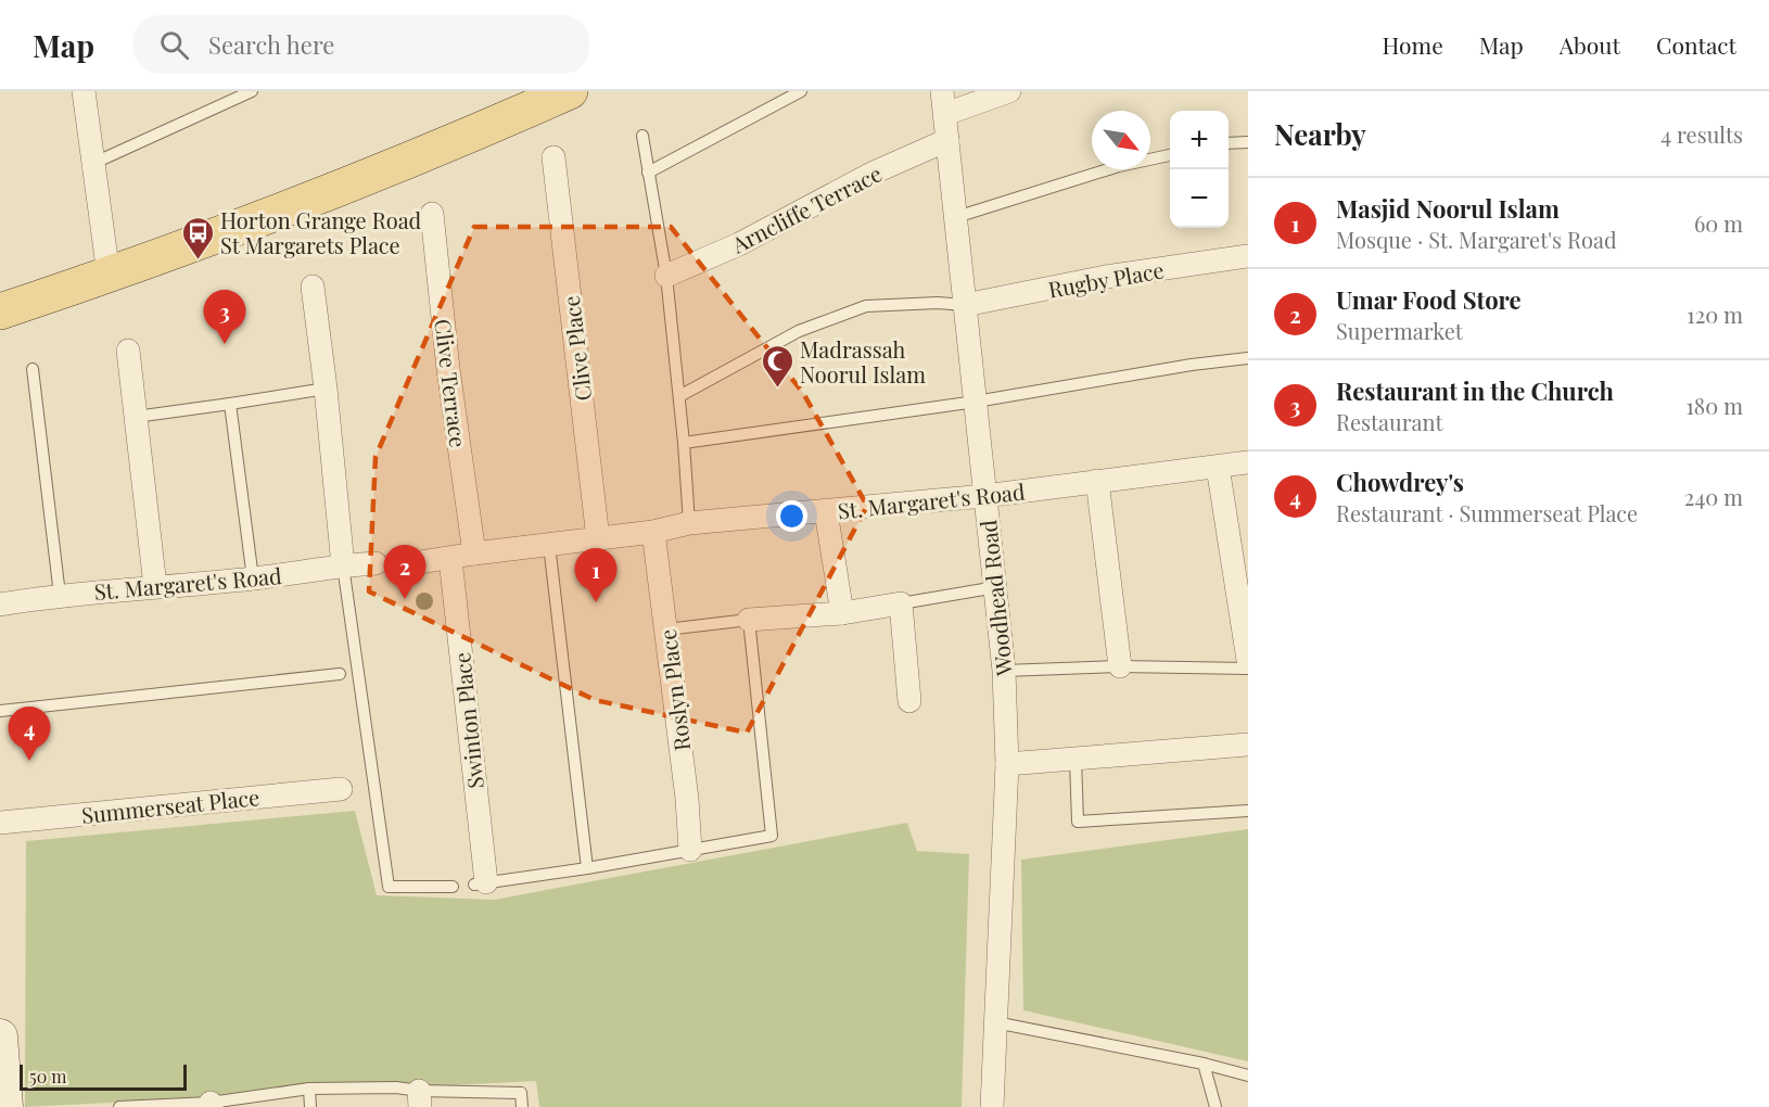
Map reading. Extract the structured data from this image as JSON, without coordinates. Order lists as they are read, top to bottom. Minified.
{"streets":{"street":["Arncliffe Terrace","Rugby Place","Clive Place","Clive Terrace","St. Margaret's Road","Woodhead Road","Roslyn Place","Swinton Place","Summerseat Place"]},"crossings":[["Arncliffe Terrace","Woodhead Road"],["Rugby Place","Woodhead Road"],["Clive Place","St. Margaret's Road"],["Clive Terrace","St. Margaret's Road"],["St. Margaret's Road","Woodhead Road"],["St. Margaret's Road","Roslyn Place"],["St. Margaret's Road","Swinton Place"]],"places":{"bus stop":["Horton Grange Road St Margarets Place"],"mosque":["Madrassah Noorul Islam"]},"scale_bar":"50 m","north":"bottom right","page":{"header":"Map","search":"Search here","nav":["Home","Map","About","Contact"],"heading":["Nearby","4 results"],"map_buttons":["+","−"],"list":[{"mark":"1","name":"Masjid Noorul Islam","note":"Mosque · St. Margaret's Road","value":"60 m"},{"mark":"2","name":"Umar Food Store","note":"Supermarket","value":"120 m"},{"mark":"3","name":"Restaurant in the Church","note":"Restaurant","value":"180 m"},{"mark":"4","name":"Chowdrey's","note":"Restaurant · Summerseat Place","value":"240 m"}],"pins":["3","2","1","4"],"scale":"50 m"}}
